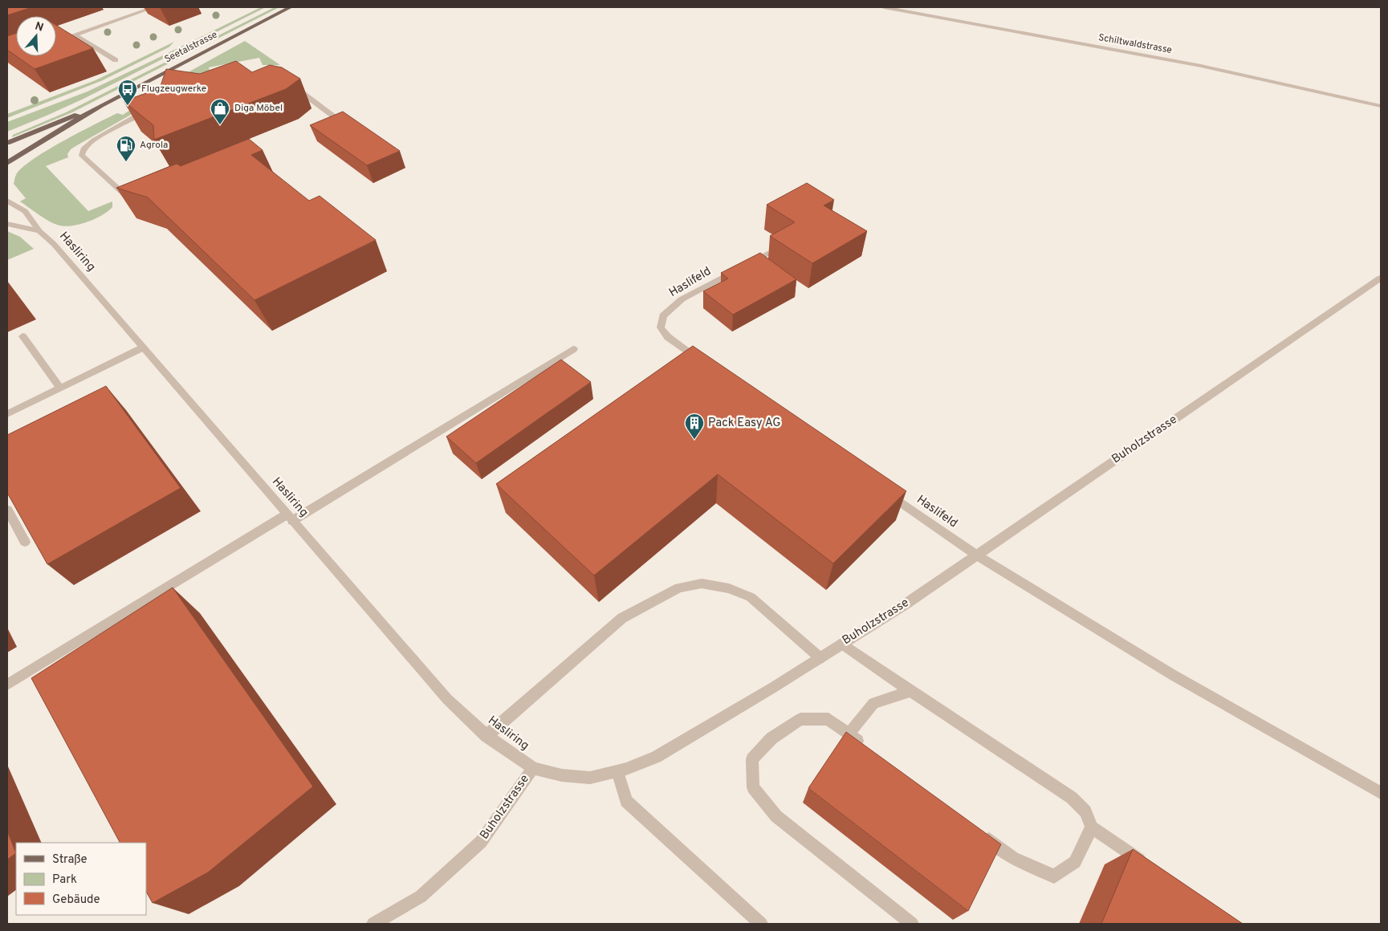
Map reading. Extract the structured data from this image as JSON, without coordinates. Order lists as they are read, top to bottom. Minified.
{"streets":{"main road":["Seetalstrasse"],"street":["Schiltwaldstrasse","Hasliring","Haslifeld","Buholzstrasse"]},"crossings":[["Hasliring","Buholzstrasse"],["Haslifeld","Buholzstrasse"]],"places":{"bus stop":["Flugzeugwerke"],"shop":["Diga Möbel"],"fuel station":["Agrola"],"building":["Pack Easy AG"]},"legend":["Straße","Park","Gebäude"],"north":"top"}
